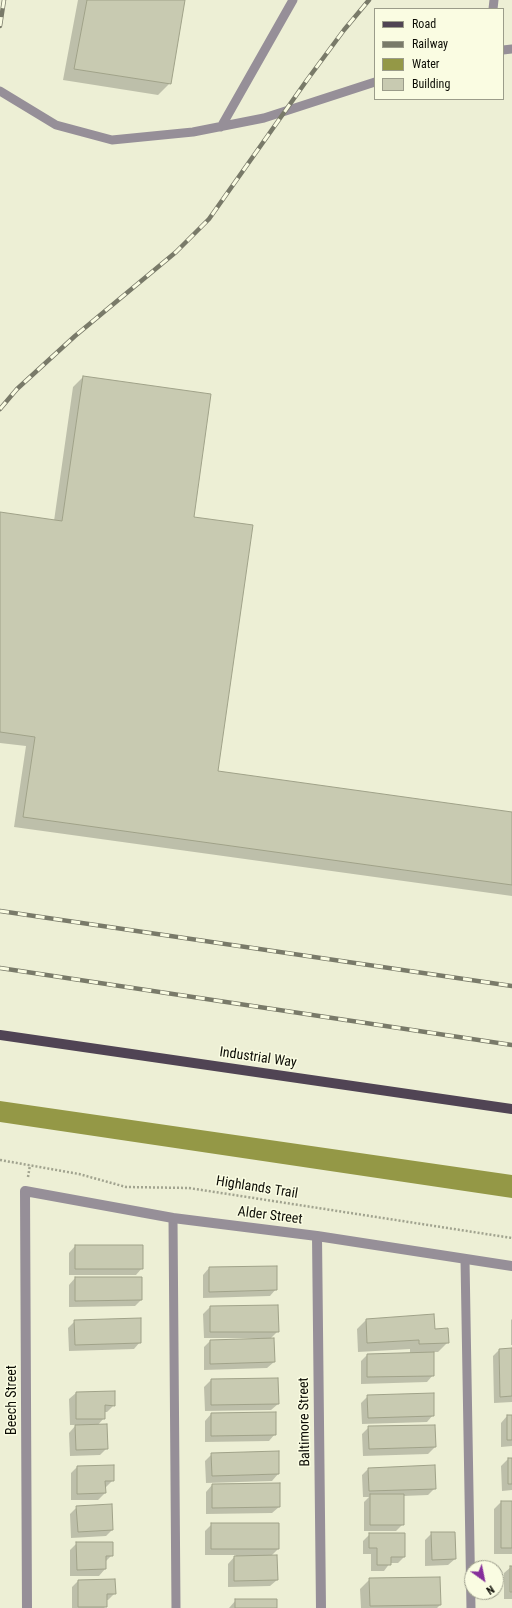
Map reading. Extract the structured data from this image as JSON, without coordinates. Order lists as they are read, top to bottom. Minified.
{"streets":{"main road":["Industrial Way"],"street":["Alder Street","Beech Street","Baltimore Street"],"path":["Highlands Trail"]},"crossings":[["Alder Street","Beech Street"],["Alder Street","Baltimore Street"]],"legend":["Road","Railway","Water","Building"],"north":"bottom right"}
